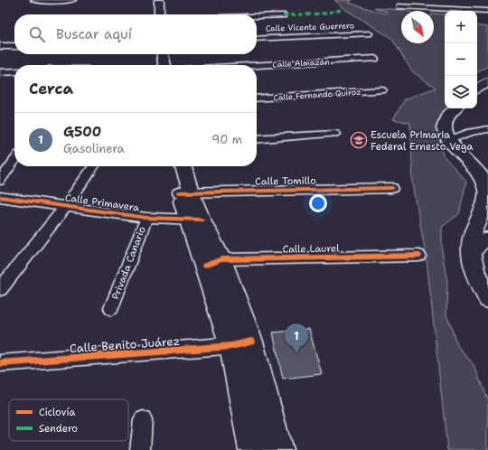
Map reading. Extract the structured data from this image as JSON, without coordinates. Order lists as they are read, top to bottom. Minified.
{"streets":{"street":["Calle Vicente Guerrero","Calle Almazán","Calle Fernando Quiroz","Calle Tomillo","Calle Primavera","Calle Laurel","Privada Canario","Calle Benito Juárez"]},"crossings":[["Calle Primavera","Privada Canario"]],"places":{"school or university":["Escuela Primaria Federal Ernesto Vega"]},"legend":["Ciclovía","Sendero"],"north":"bottom right","page":{"map_buttons":["+","−"],"search":"Buscar aquí","heading":"Cerca","list":[{"mark":"1","name":"G500","note":"Gasolinera","value":"90 m"}],"pins":"1"}}
